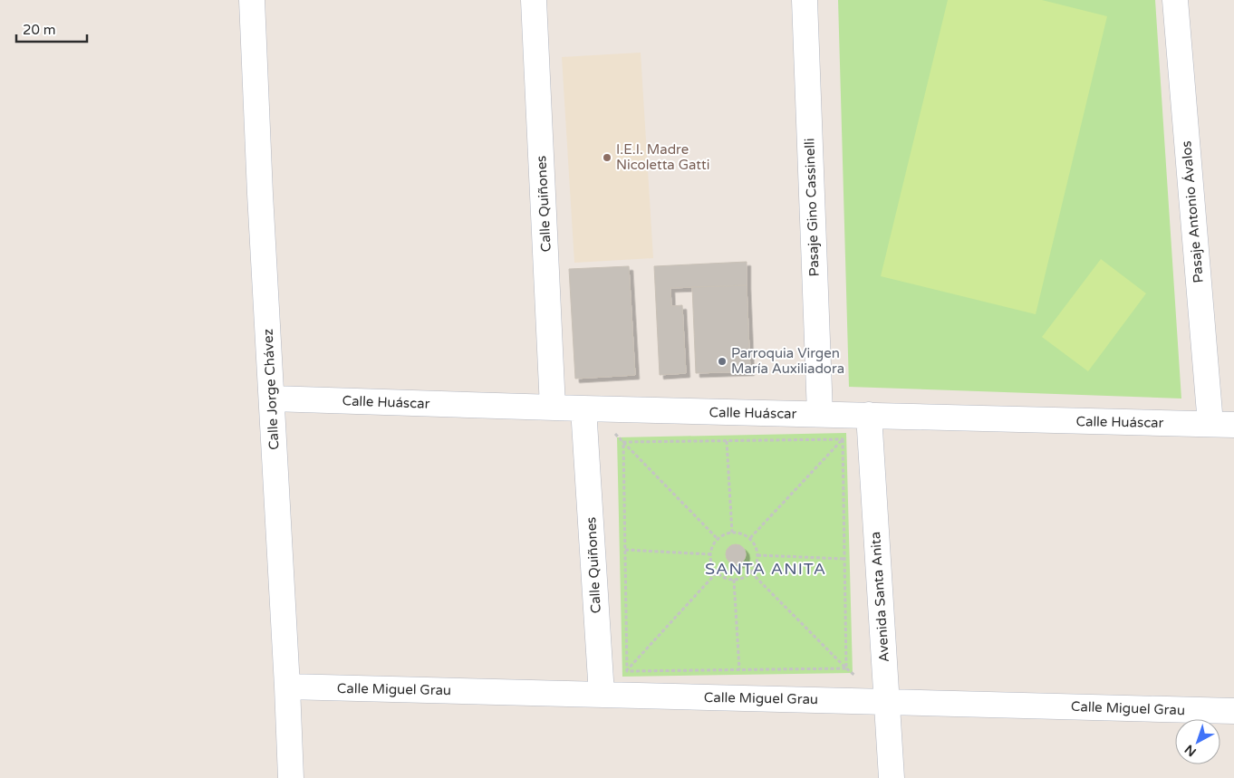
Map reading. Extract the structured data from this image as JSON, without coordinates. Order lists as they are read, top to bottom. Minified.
{"streets":{"street":["Calle Quiñones","Pasaje Gino Cassinelli","Pasaje Antonio Ávalos","Calle Jorge Chávez","Calle Huáscar","Avenida Santa Anita","Calle Miguel Grau"]},"crossings":[["Calle Quiñones","Calle Huáscar"],["Calle Quiñones","Calle Miguel Grau"],["Pasaje Gino Cassinelli","Calle Huáscar"],["Pasaje Antonio Ávalos","Calle Huáscar"],["Calle Jorge Chávez","Calle Huáscar"],["Calle Jorge Chávez","Calle Miguel Grau"],["Calle Huáscar","Avenida Santa Anita"],["Avenida Santa Anita","Calle Miguel Grau"]],"districts":["SANTA ANITA"],"places":["I.E.I. Madre Nicoletta Gatti","Parroquia Virgen María Auxiliadora"],"scale_bar":"20 m","north":"bottom left"}
